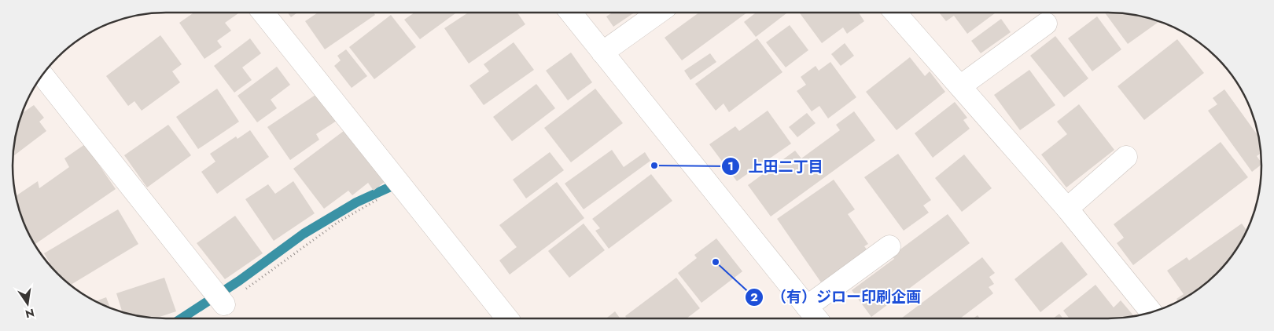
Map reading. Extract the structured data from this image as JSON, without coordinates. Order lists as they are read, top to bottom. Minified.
{"places":["上田二丁目","（有）ジロー印刷企画"],"north":"bottom"}
